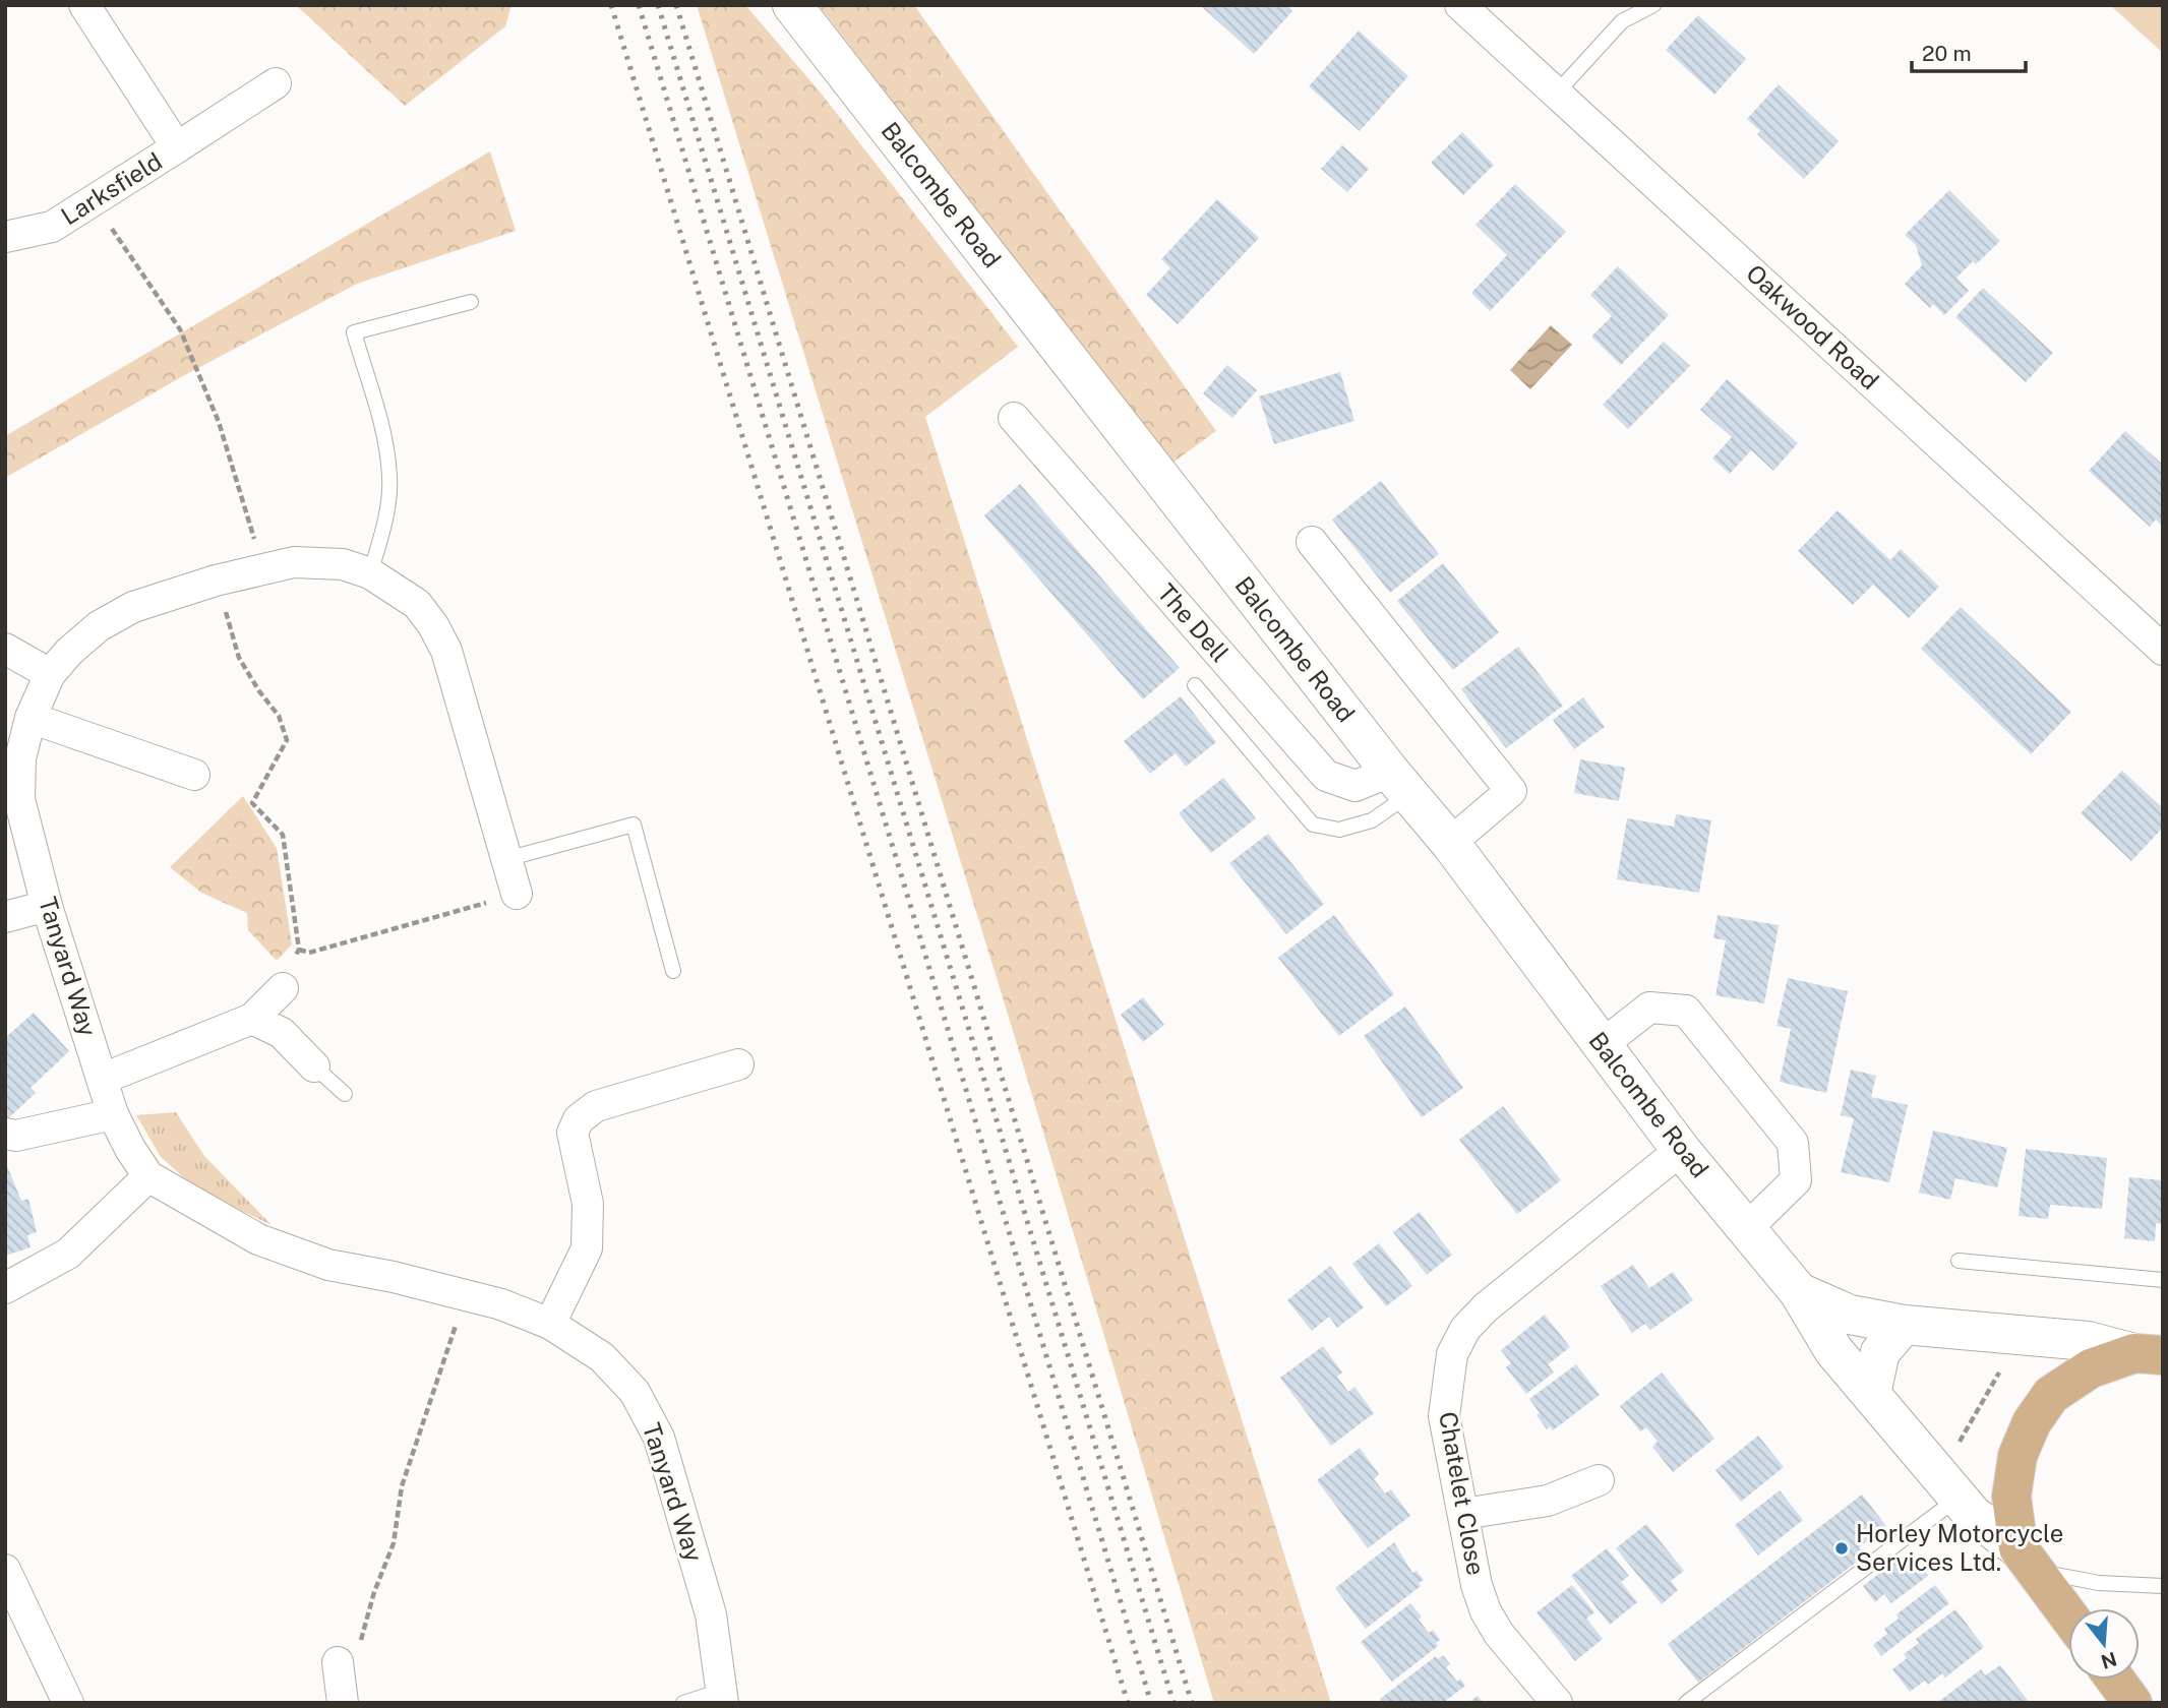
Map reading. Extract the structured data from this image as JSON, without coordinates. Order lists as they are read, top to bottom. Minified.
{"streets":{"main road":["Balcombe Road"],"street":["Larksfield","Oakwood Road","The Dell","Tanyard Way","Chatelet Close"]},"crossings":[["Balcombe Road","The Dell"],["Balcombe Road","Chatelet Close"]],"places":["Horley Motorcycle Services Ltd."],"scale_bar":"20 m","north":"bottom"}
